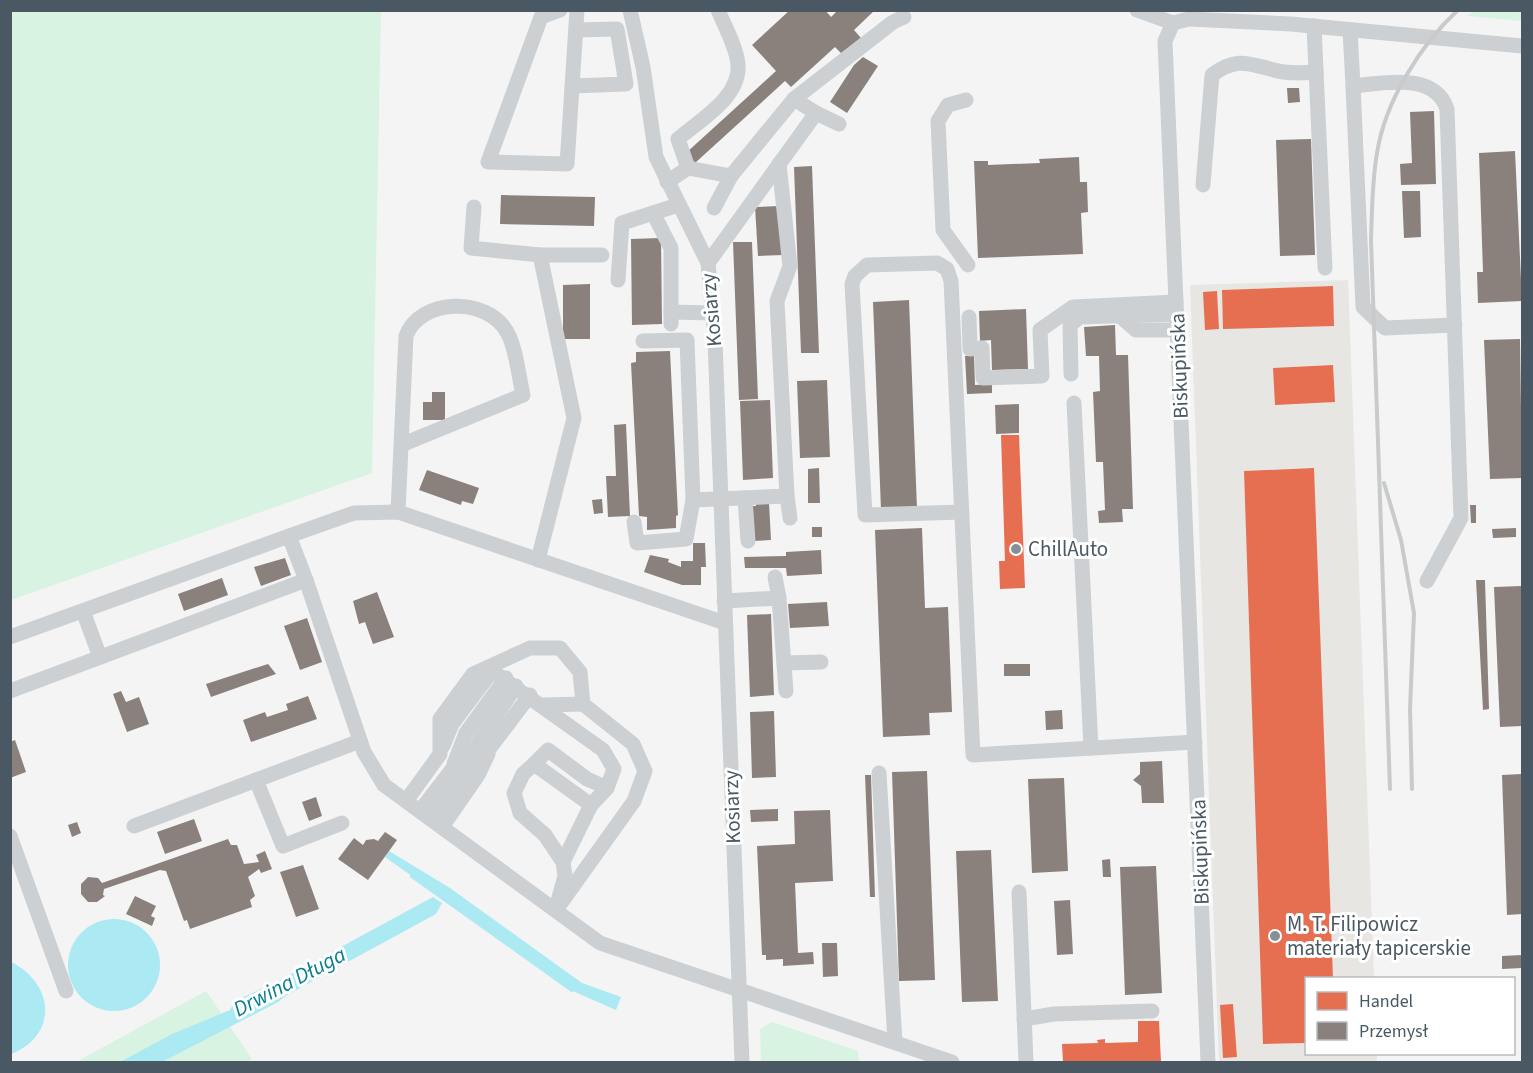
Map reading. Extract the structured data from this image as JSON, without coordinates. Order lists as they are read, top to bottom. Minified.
{"streets":{"street":["Kosiarzy","Biskupińska"]},"water":["Drwina Długa"],"places":["ChillAuto","M. T. Filipowicz materiały tapicerskie"],"legend":["Handel","Przemysł"]}
